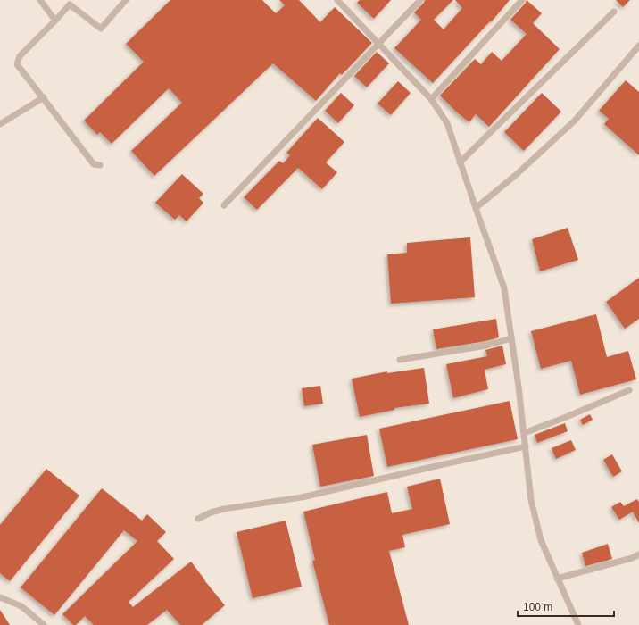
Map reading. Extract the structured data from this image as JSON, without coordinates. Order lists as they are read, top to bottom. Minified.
{"scale_bar":"100 m"}
